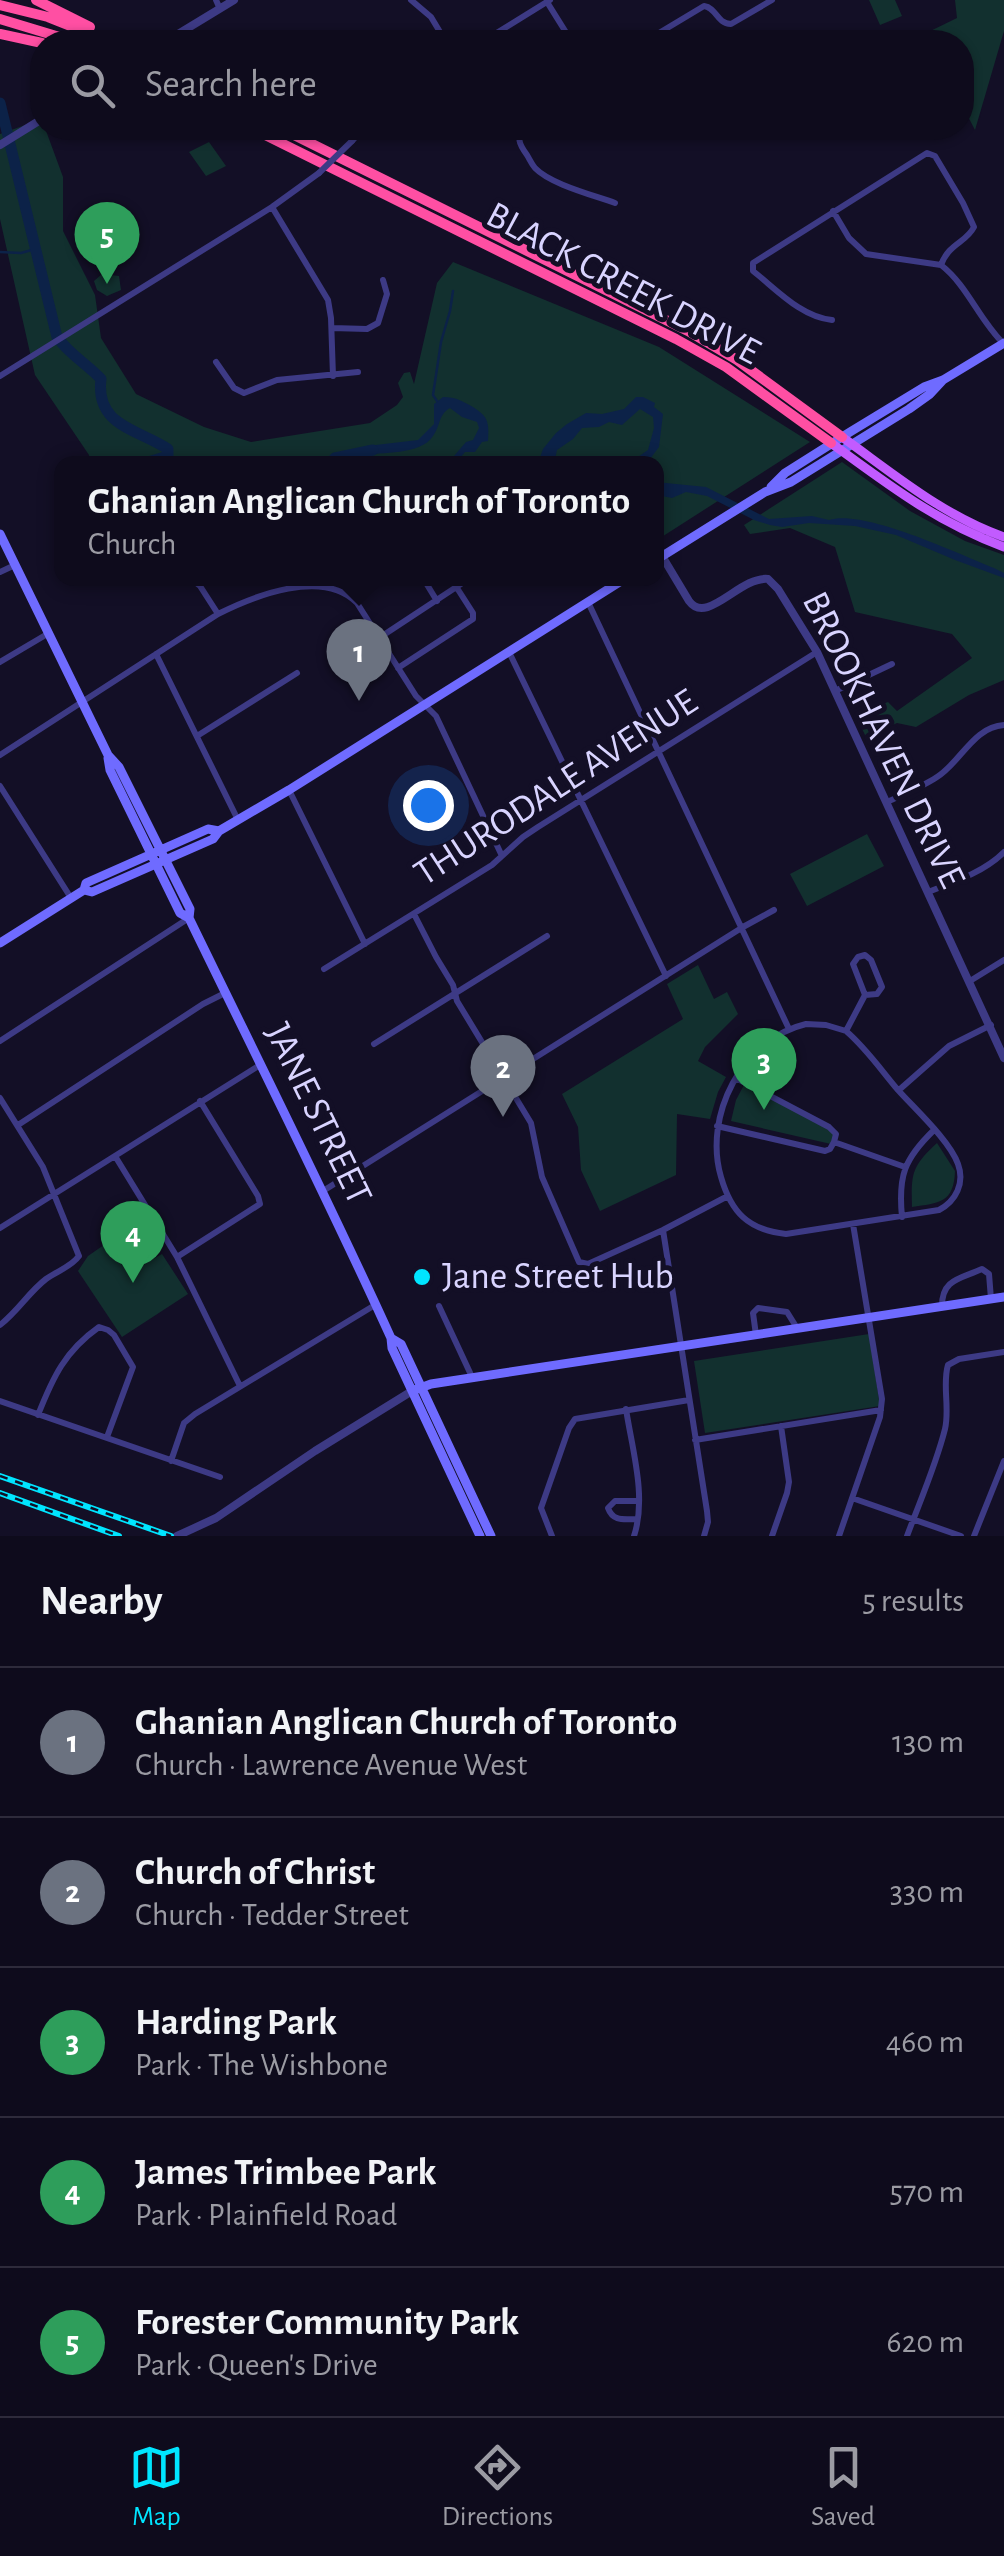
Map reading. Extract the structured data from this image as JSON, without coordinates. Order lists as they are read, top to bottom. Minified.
{"streets":{"highway":["BLACK CREEK DRIVE"],"main road":["JANE STREET"],"street":["BROOKHAVEN DRIVE","THURODALE AVENUE"]},"crossings":[["BROOKHAVEN DRIVE","THURODALE AVENUE"]],"places":["Jane Street Hub"],"page":{"search":"Search here","pins":["5","1","3","2","4"],"popup":["Ghanian Anglican Church of Toronto","Church"],"heading":["Nearby","5 results"],"list":[{"mark":"1","name":"Ghanian Anglican Church of Toronto","note":"Church · Lawrence Avenue West","value":"130 m"},{"mark":"2","name":"Church of Christ","note":"Church · Tedder Street","value":"330 m"},{"mark":"3","name":"Harding Park","note":"Park · The Wishbone","value":"460 m"},{"mark":"4","name":"James Trimbee Park","note":"Park · Plainfield Road","value":"570 m"},{"mark":"5","name":"Forester Community Park","note":"Park · Queen's Drive","value":"620 m"}],"nav":["Map","Directions","Saved"]}}
